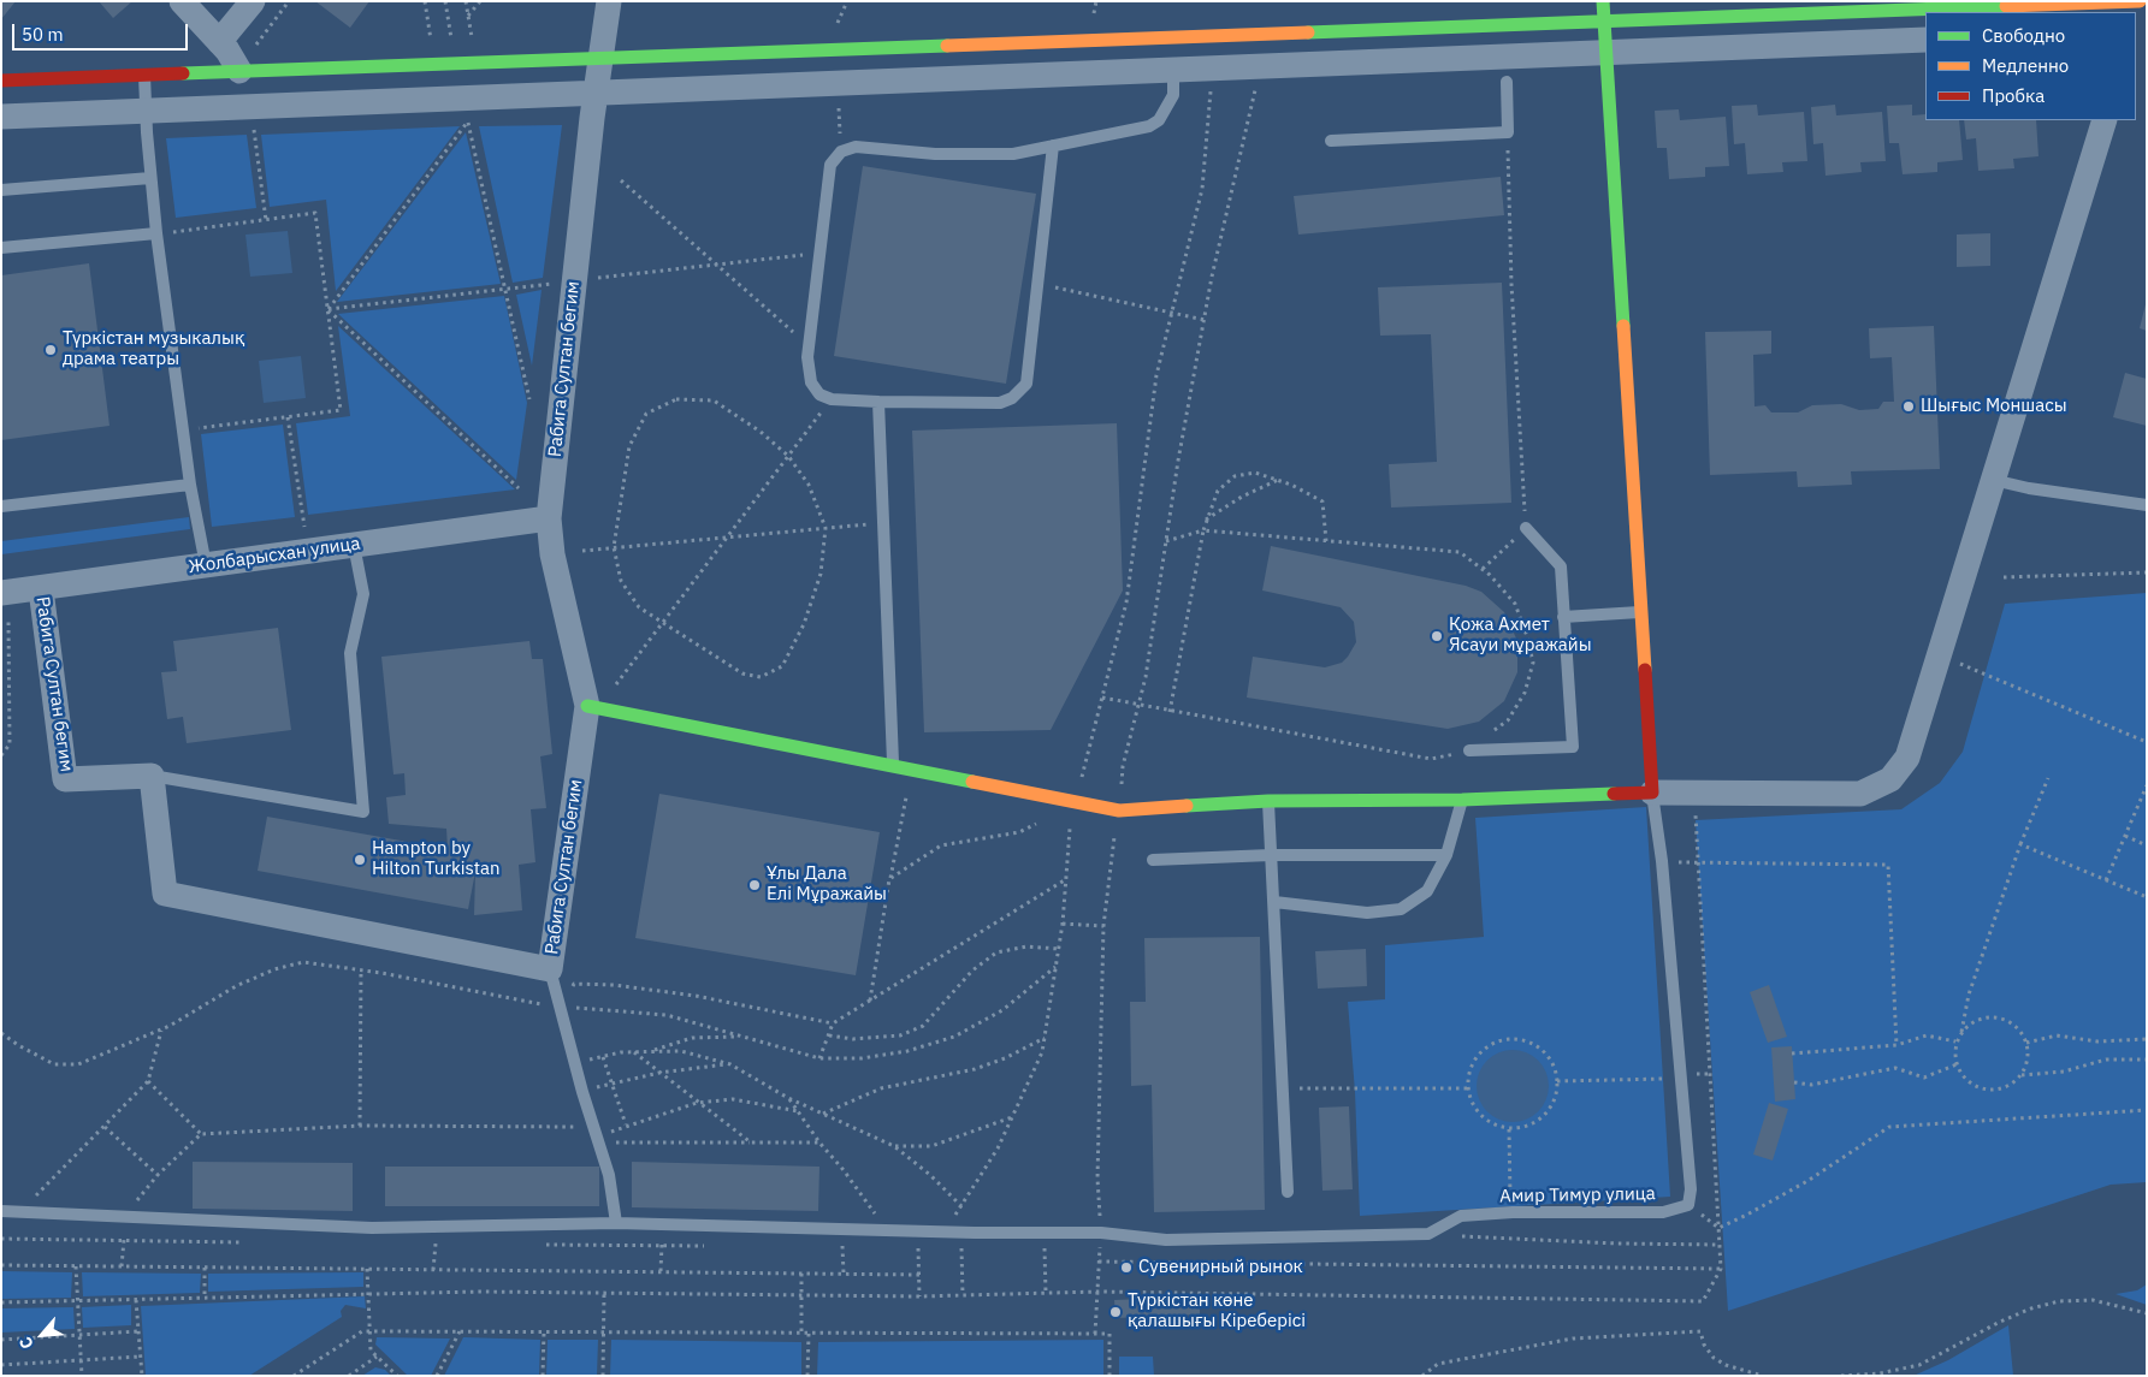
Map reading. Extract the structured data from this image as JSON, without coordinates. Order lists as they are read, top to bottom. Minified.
{"streets":{"street":["Рабига Султан бегим","Жолбарысхан улица"],"lane":["Амир Тимур улица"]},"crossings":[["Рабига Султан бегим","Жолбарысхан улица"]],"places":["Түркістан музыкалық драма театры","Шығыс Моншасы","Қожа Ахмет Ясауи мұражайы","Hampton by Hilton Turkistan","Ұлы Дала Елі Мұражайы","Сувенирный рынок","Түркістан көне қалашығы Кіреберісі"],"legend":["Свободно","Медленно","Пробка"],"scale_bar":"50 m","north":"bottom left"}
